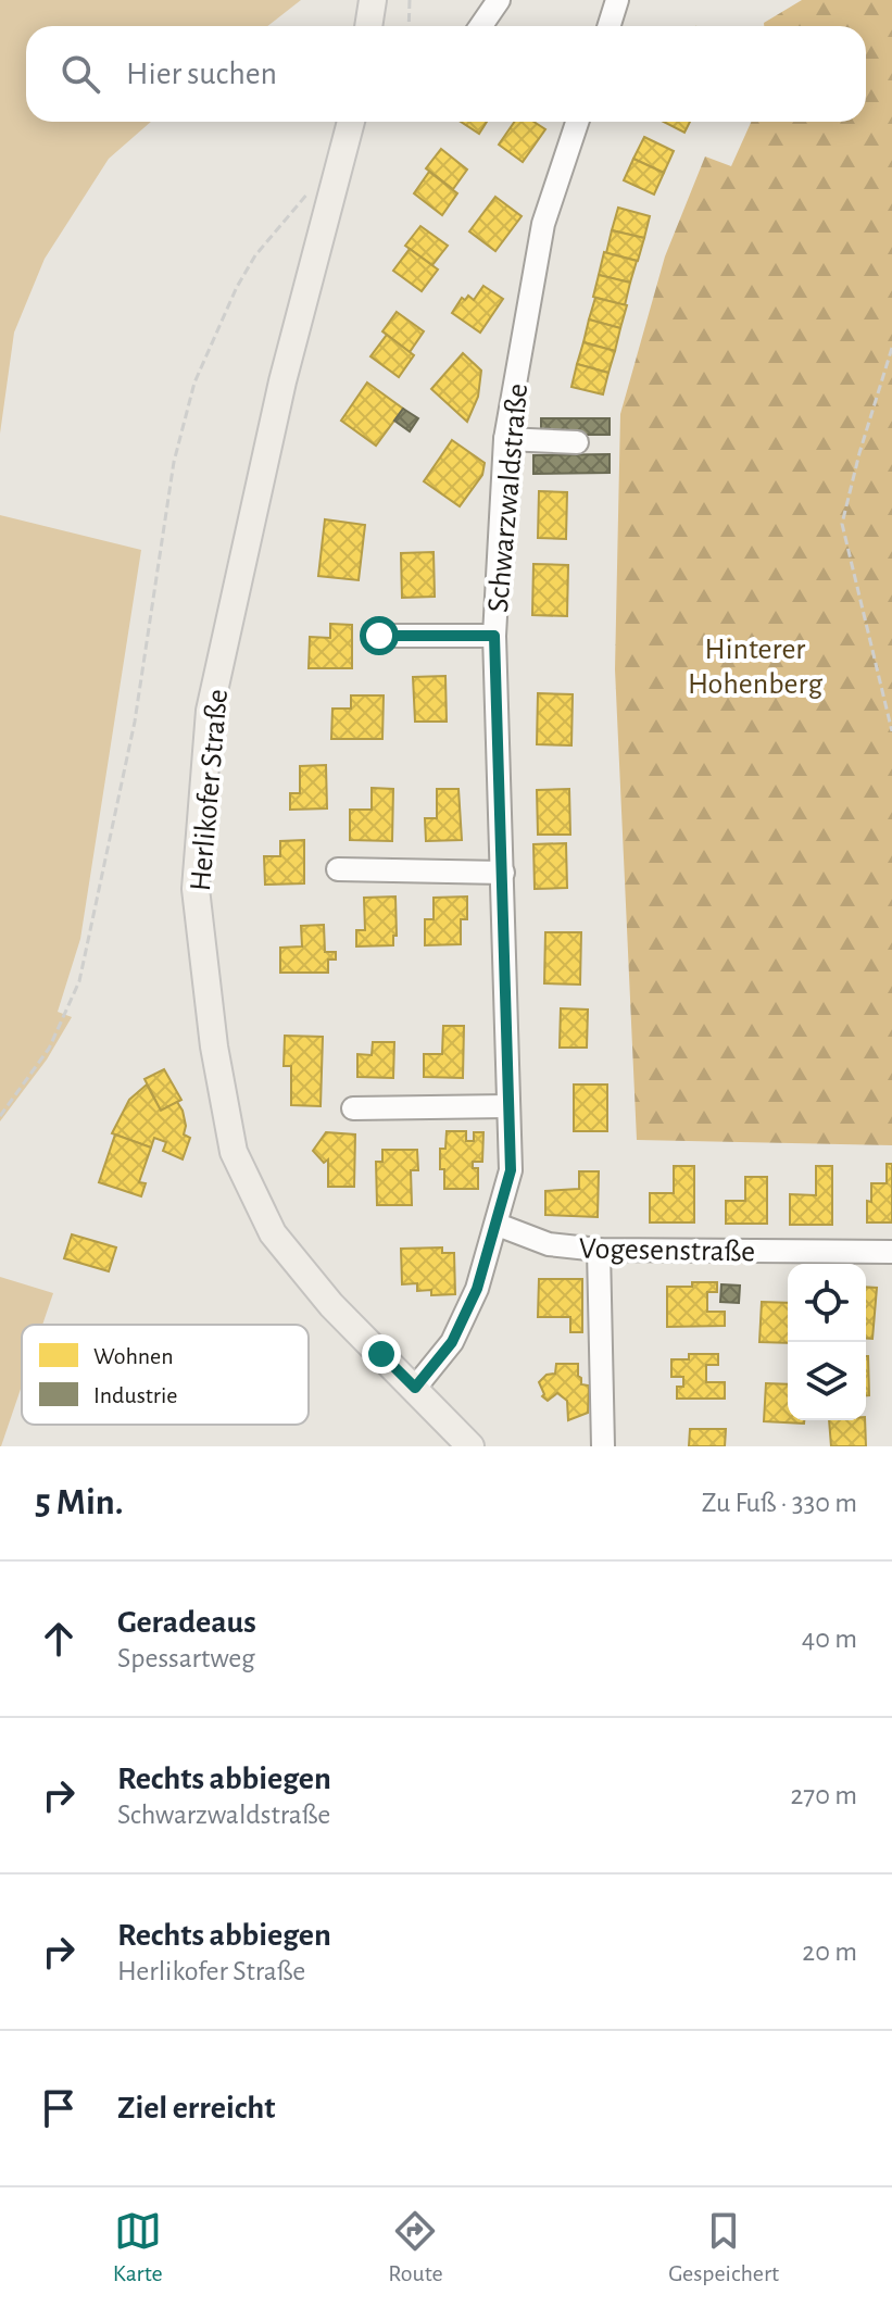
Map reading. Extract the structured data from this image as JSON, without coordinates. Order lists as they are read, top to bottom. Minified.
{"streets":{"main road":["Herlikofer Straße"],"street":["Schwarzwaldstraße","Vogesenstraße"]},"crossings":[["Schwarzwaldstraße","Herlikofer Straße"],["Schwarzwaldstraße","Vogesenstraße"]],"parks":["Hinterer Hohenberg"],"legend":["Wohnen","Industrie"],"page":{"search":"Hier suchen","heading":["5 Min.","Zu Fuß · 330 m"],"list":[["Geradeaus","Spessartweg","40 m"],["Rechts abbiegen","Schwarzwaldstraße","270 m"],["Rechts abbiegen","Herlikofer Straße","20 m"],"Ziel erreicht"],"nav":["Karte","Route","Gespeichert"]}}
